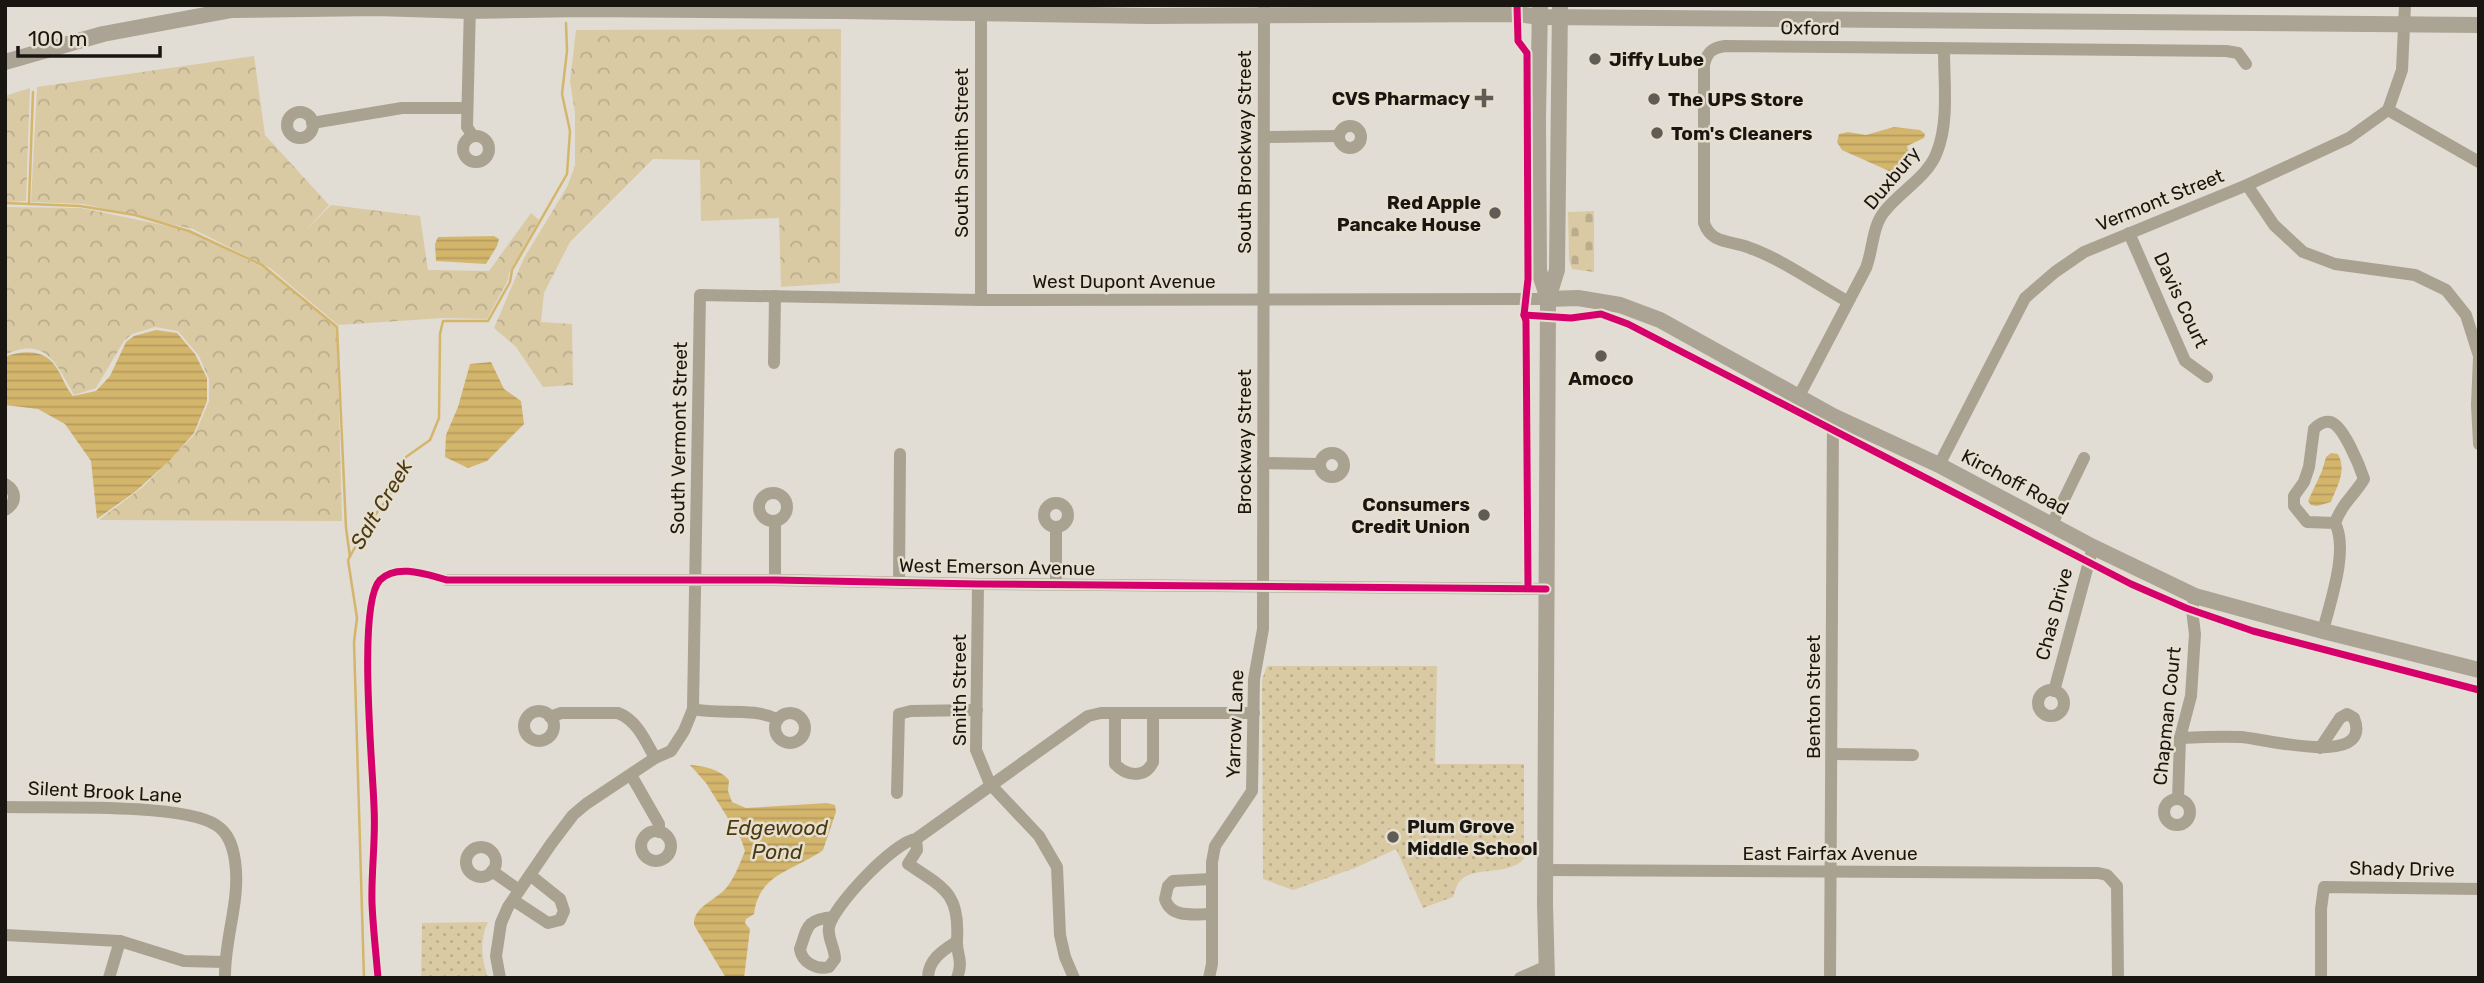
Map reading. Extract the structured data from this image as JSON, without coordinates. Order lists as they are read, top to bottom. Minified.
{"streets":{"main road":["Kirchoff Road"],"street":["Oxford","South Brockway Street","South Smith Street","Duxbury","Vermont Street","West Dupont Avenue","Davis Court","South Vermont Street","Brockway Street","West Emerson Avenue","Chas Drive","Smith Street","Benton Street","Chapman Court","Yarrow Lane","Silent Brook Lane","East Fairfax Avenue","Shady Drive"]},"crossings":[["Oxford","Duxbury"],["South Brockway Street","West Dupont Avenue"],["South Brockway Street","Brockway Street"],["South Smith Street","West Dupont Avenue"],["Duxbury","Kirchoff Road"],["Vermont Street","Davis Court"],["Vermont Street","Kirchoff Road"],["West Dupont Avenue","South Vermont Street"],["West Dupont Avenue","Brockway Street"],["West Dupont Avenue","Kirchoff Road"],["South Vermont Street","West Emerson Avenue"],["Brockway Street","West Emerson Avenue"],["Brockway Street","Yarrow Lane"],["Kirchoff Road","Chas Drive"],["Kirchoff Road","Benton Street"],["Kirchoff Road","Chapman Court"],["West Emerson Avenue","Smith Street"],["West Emerson Avenue","Yarrow Lane"],["Benton Street","East Fairfax Avenue"]],"water":["Salt Creek","Edgewood Pond"],"places":{"other":["Jiffy Lube","The UPS Store","Tom's Cleaners","Red Apple Pancake House","Amoco","Consumers Credit Union","Plum Grove Middle School"],"health":["CVS Pharmacy"]},"scale_bar":"100 m"}
